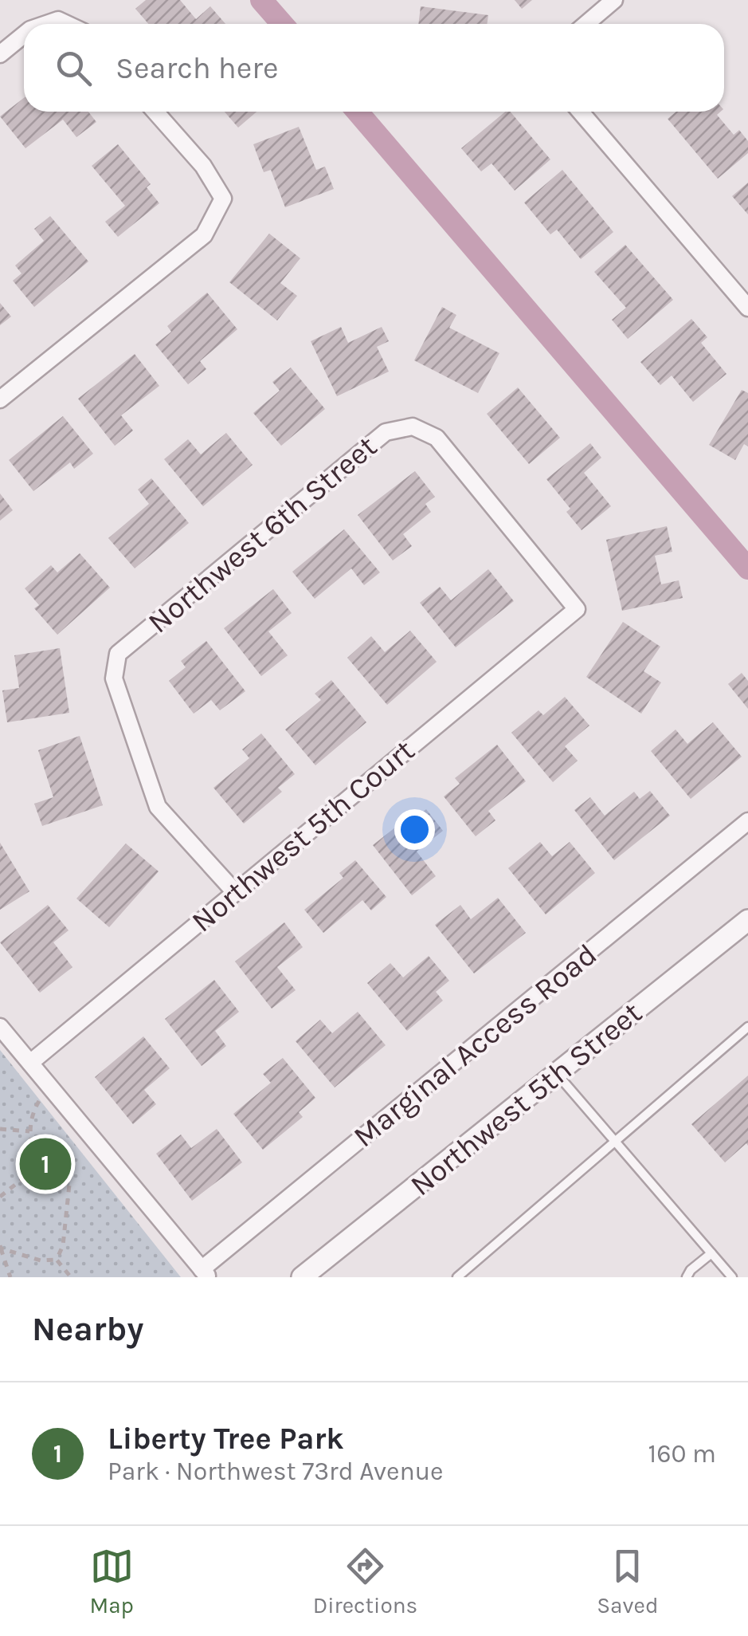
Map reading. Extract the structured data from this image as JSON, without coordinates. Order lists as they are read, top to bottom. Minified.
{"streets":{"street":["Northwest 6th Street","Northwest 5th Court","Marginal Access Road","Northwest 5th Street"]},"crossings":[["Northwest 6th Street","Northwest 5th Court"]],"page":{"search":"Search here","pins":"1","heading":"Nearby","list":[{"mark":"1","name":"Liberty Tree Park","note":"Park · Northwest 73rd Avenue","value":"160 m"}],"nav":["Map","Directions","Saved"]}}
